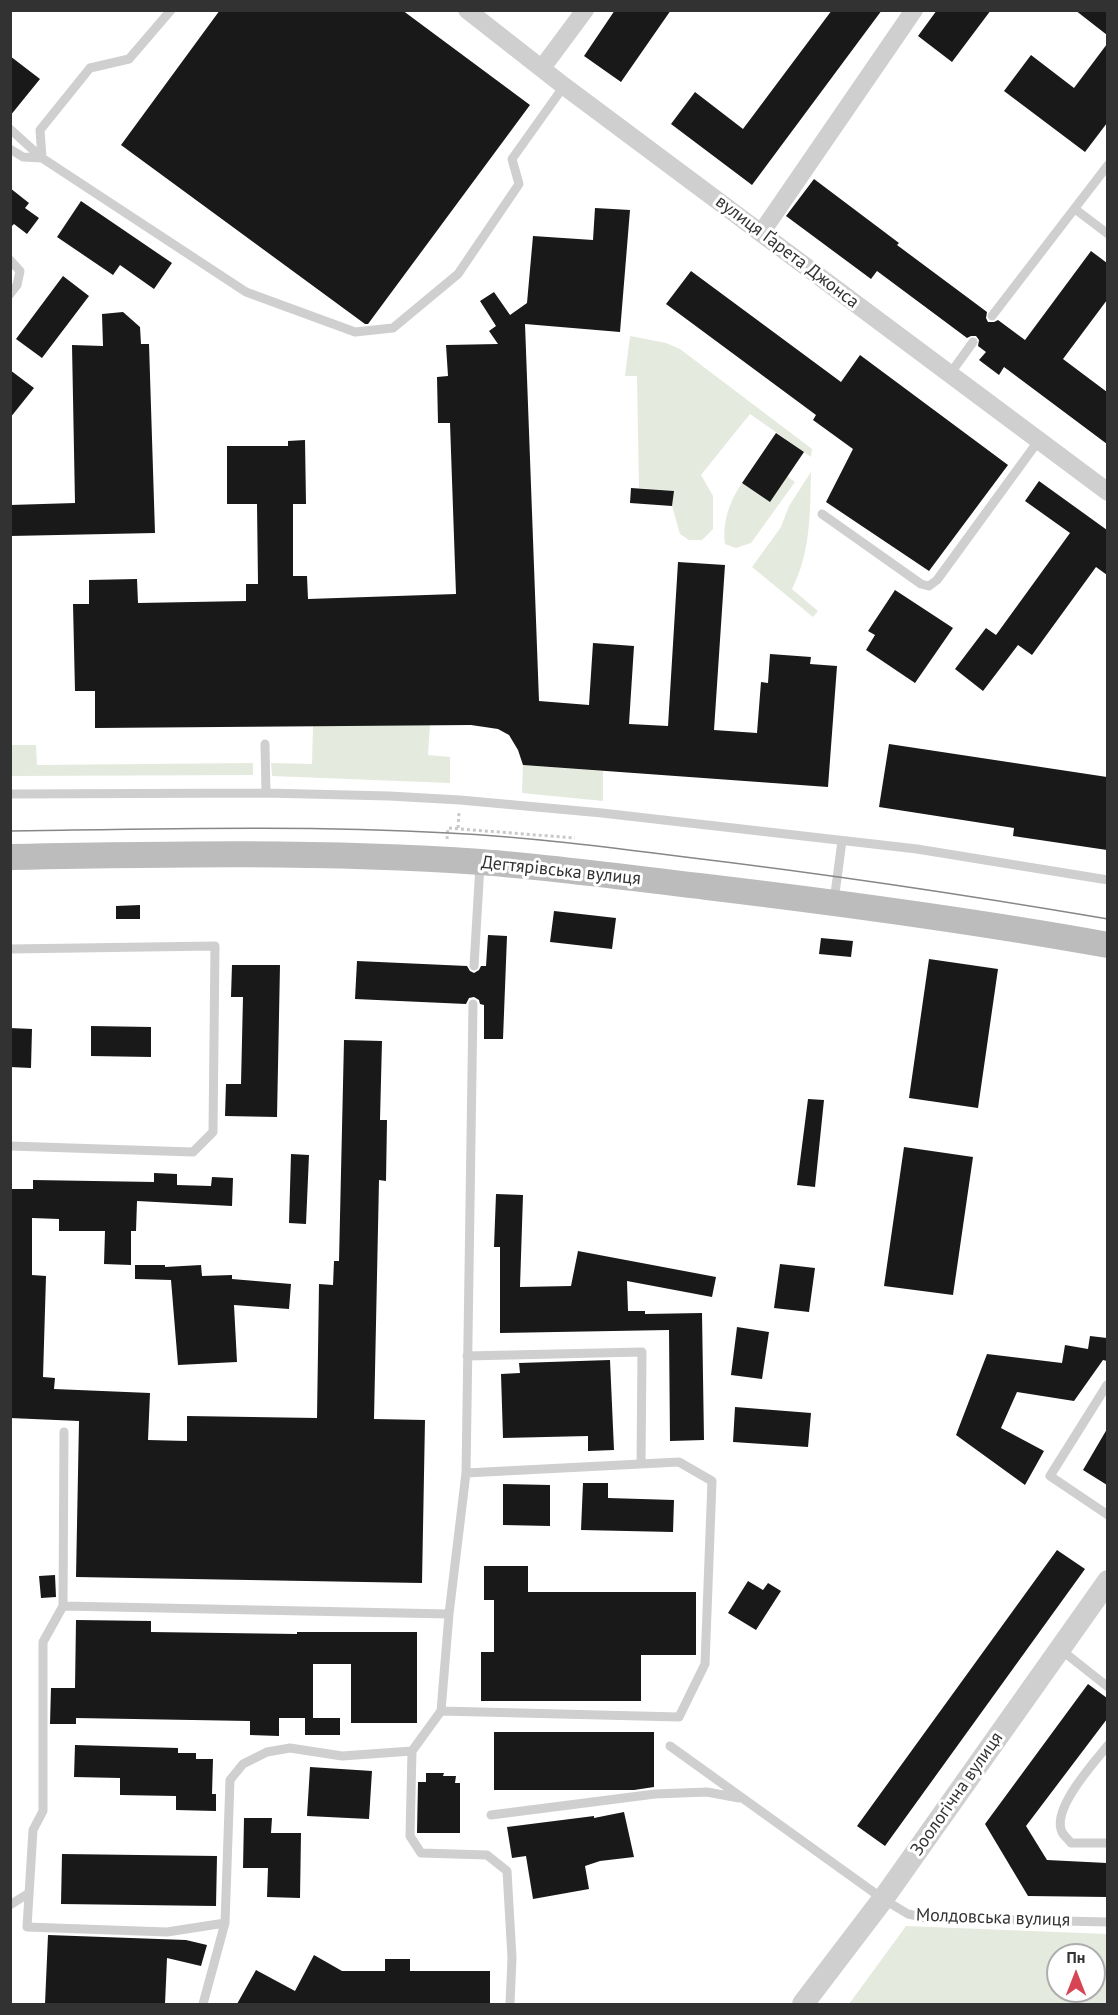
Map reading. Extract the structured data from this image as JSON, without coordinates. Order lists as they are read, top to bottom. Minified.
{"streets":{"main road":["Дегтярівська вулиця"],"street":["вулиця Ґарета Джонса","Зоологічна вулиця"],"lane":["Молдовська вулиця"]},"crossings":[["Зоологічна вулиця","Молдовська вулиця"]],"north":"top"}
